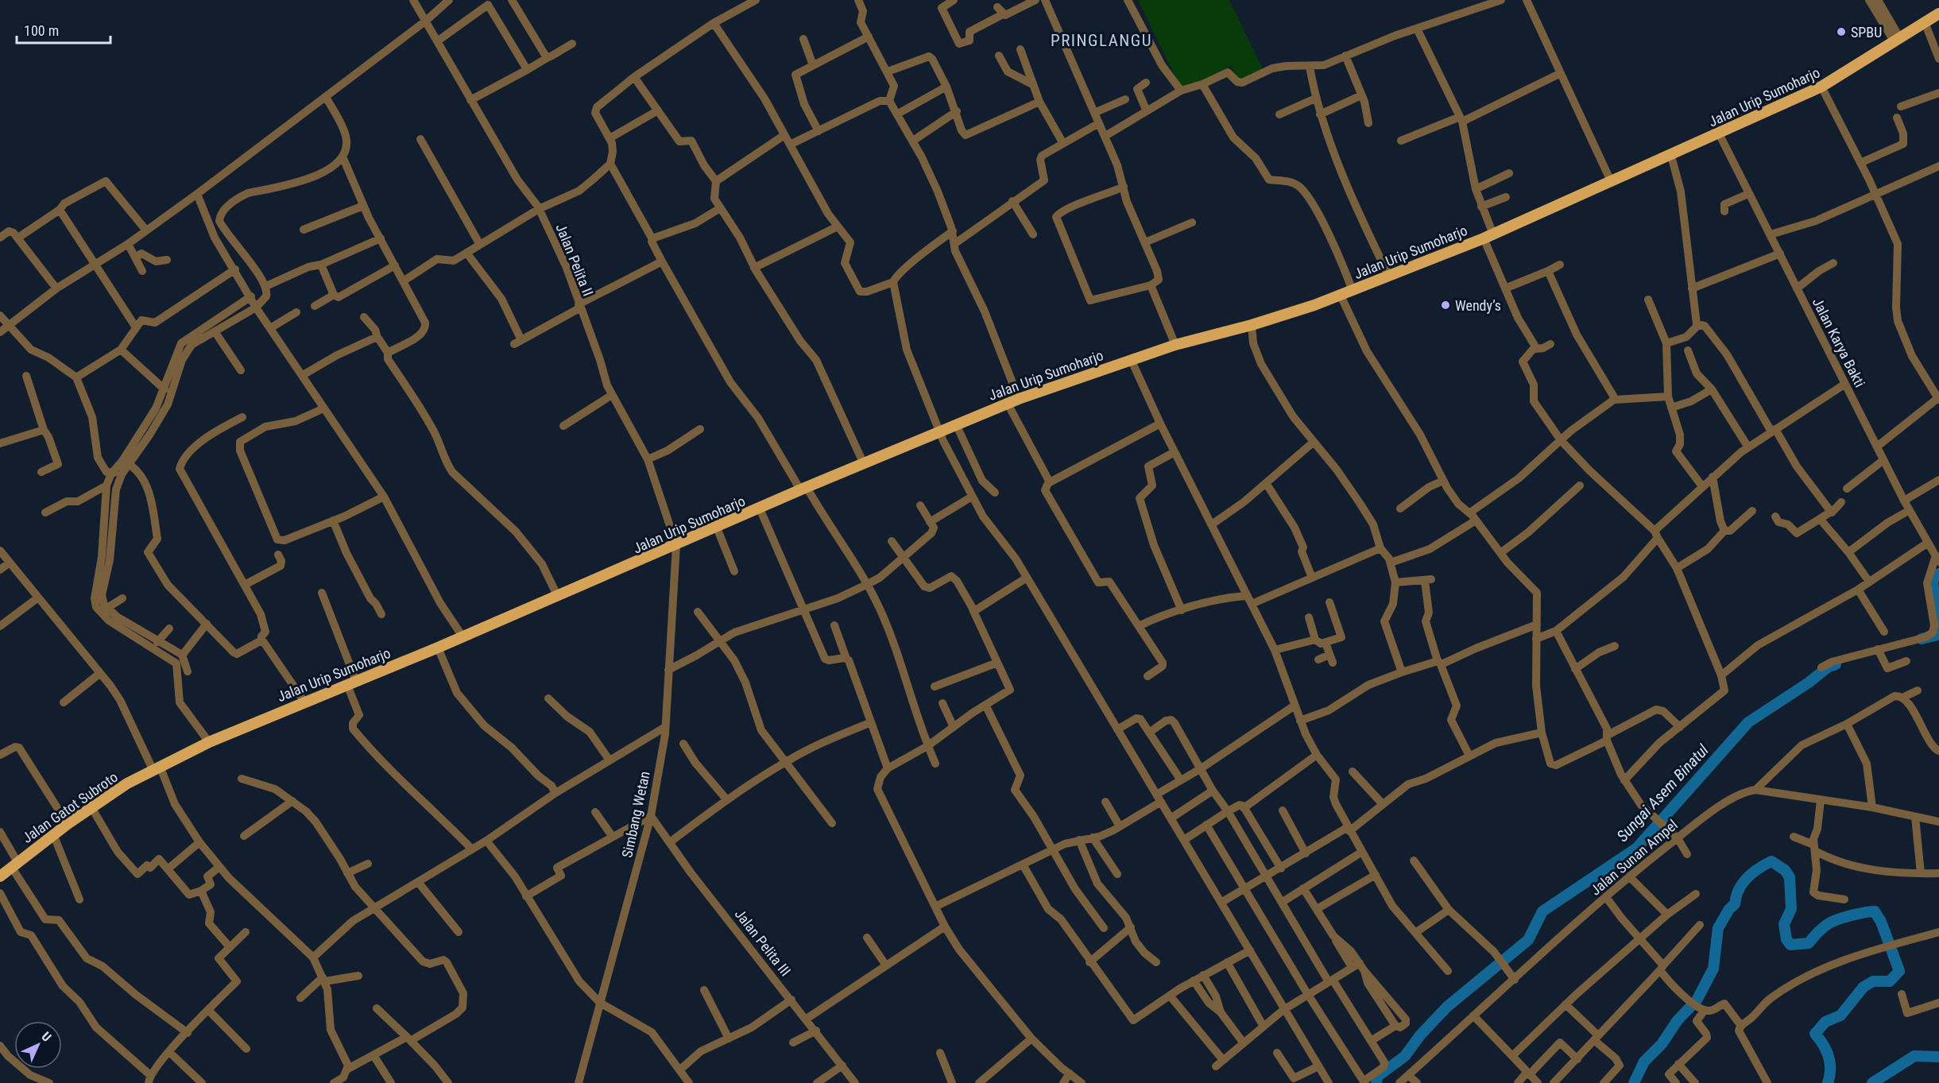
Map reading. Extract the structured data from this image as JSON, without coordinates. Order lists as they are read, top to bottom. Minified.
{"streets":{"main road":["Jalan Urip Sumoharjo","Jalan Gatot Subroto"],"street":["Jalan Pelita II","Jalan Karya Bakti","Simbang Wetan","Jalan Sunan Ampel","Jalan Pelita III"]},"crossings":[["Jalan Urip Sumoharjo","Jalan Pelita II"],["Jalan Urip Sumoharjo","Jalan Karya Bakti"],["Jalan Urip Sumoharjo","Jalan Gatot Subroto"],["Jalan Urip Sumoharjo","Simbang Wetan"],["Jalan Pelita II","Simbang Wetan"],["Simbang Wetan","Jalan Pelita III"]],"districts":["PRINGLANGU"],"water":["Sungai Asem Binatul"],"places":["SPBU","Wendy’s"],"scale_bar":"100 m","north":"top right"}
